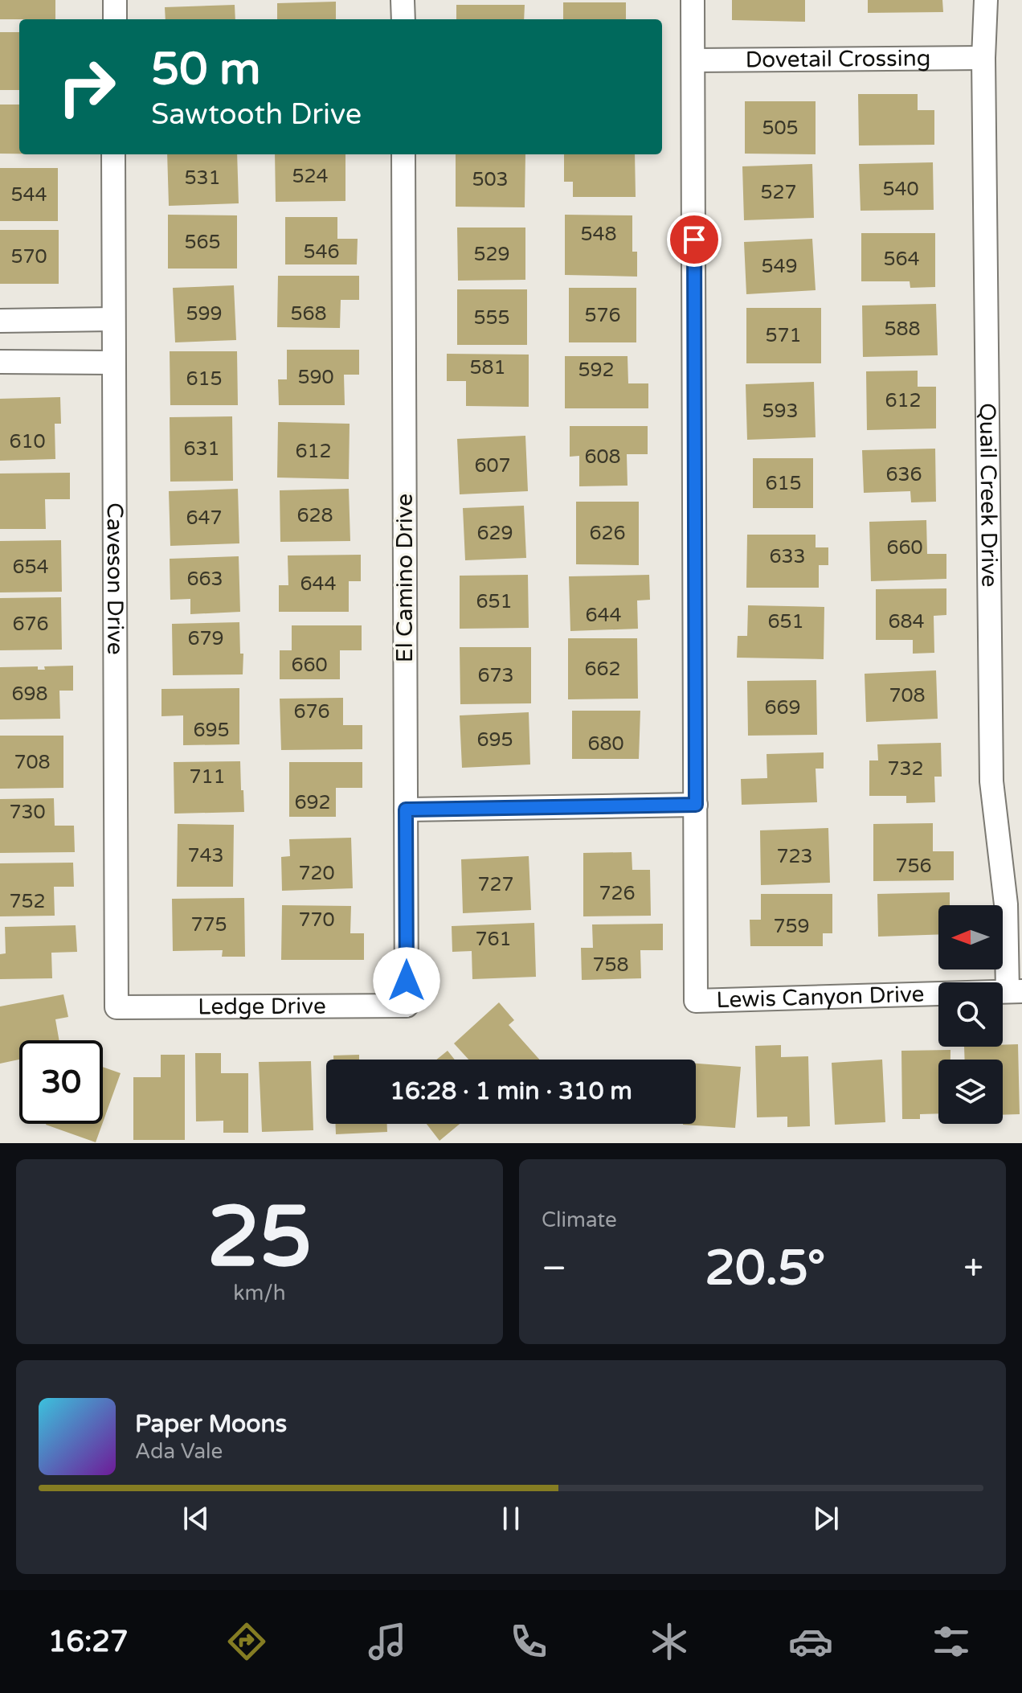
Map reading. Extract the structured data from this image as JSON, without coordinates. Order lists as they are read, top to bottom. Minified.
{"streets":{"street":["Dovetail Crossing","Quail Creek Drive","El Camino Drive","Caveson Drive","Lewis Canyon Drive","Ledge Drive"]},"crossings":[["Dovetail Crossing","Quail Creek Drive"],["Quail Creek Drive","Lewis Canyon Drive"],["El Camino Drive","Ledge Drive"],["Caveson Drive","Ledge Drive"]],"house_numbers":["505","524","531","503","540","527","544","548","565","546","529","570","564","549","599","568","576","555","588","571","581","592","590","615","612","593","610","631","612","608","607","636","615","628","647","629","626","660","633","654","663","644","651","644","651","684","676","679","660","662","673","698","708","669","676","695","695","680","708","732","711","692","730","743","723","756","720","727","726","752","770","775","759","761","758"],"north":"left","page":{"turn":["50 m","Sawtooth Drive"],"limit":"30","trip":"16:28 · 1 min · 310 m","tile":[["25","km/h"],"Climate"],"heat":["−","20.5°","+"],"song":["Paper Moons","Ada Vale"],"tabs":"16:27"}}
